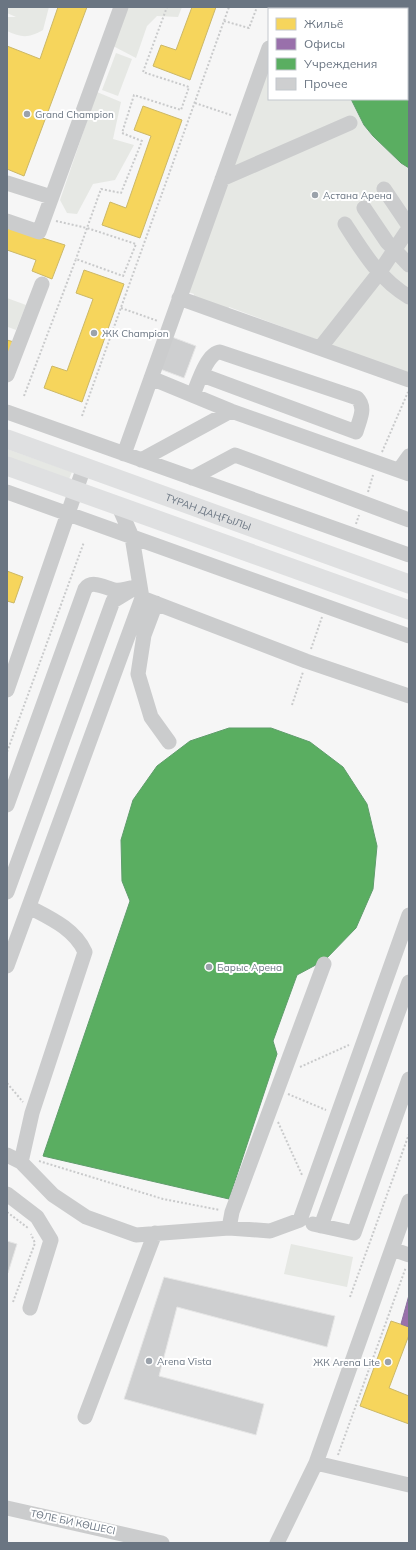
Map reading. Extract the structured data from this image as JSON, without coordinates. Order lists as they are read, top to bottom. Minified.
{"streets":{"main road":["ТҰРАН ДАҢҒЫЛЫ"],"street":["ТӨЛЕ БИ КӨШЕСІ"]},"places":["Grand Champion","Астана Арена","ЖК Champion","Барыс Арена","Arena Vista","ЖК Arena Lite"],"legend":["Жильё","Офисы","Учреждения","Прочее"]}
